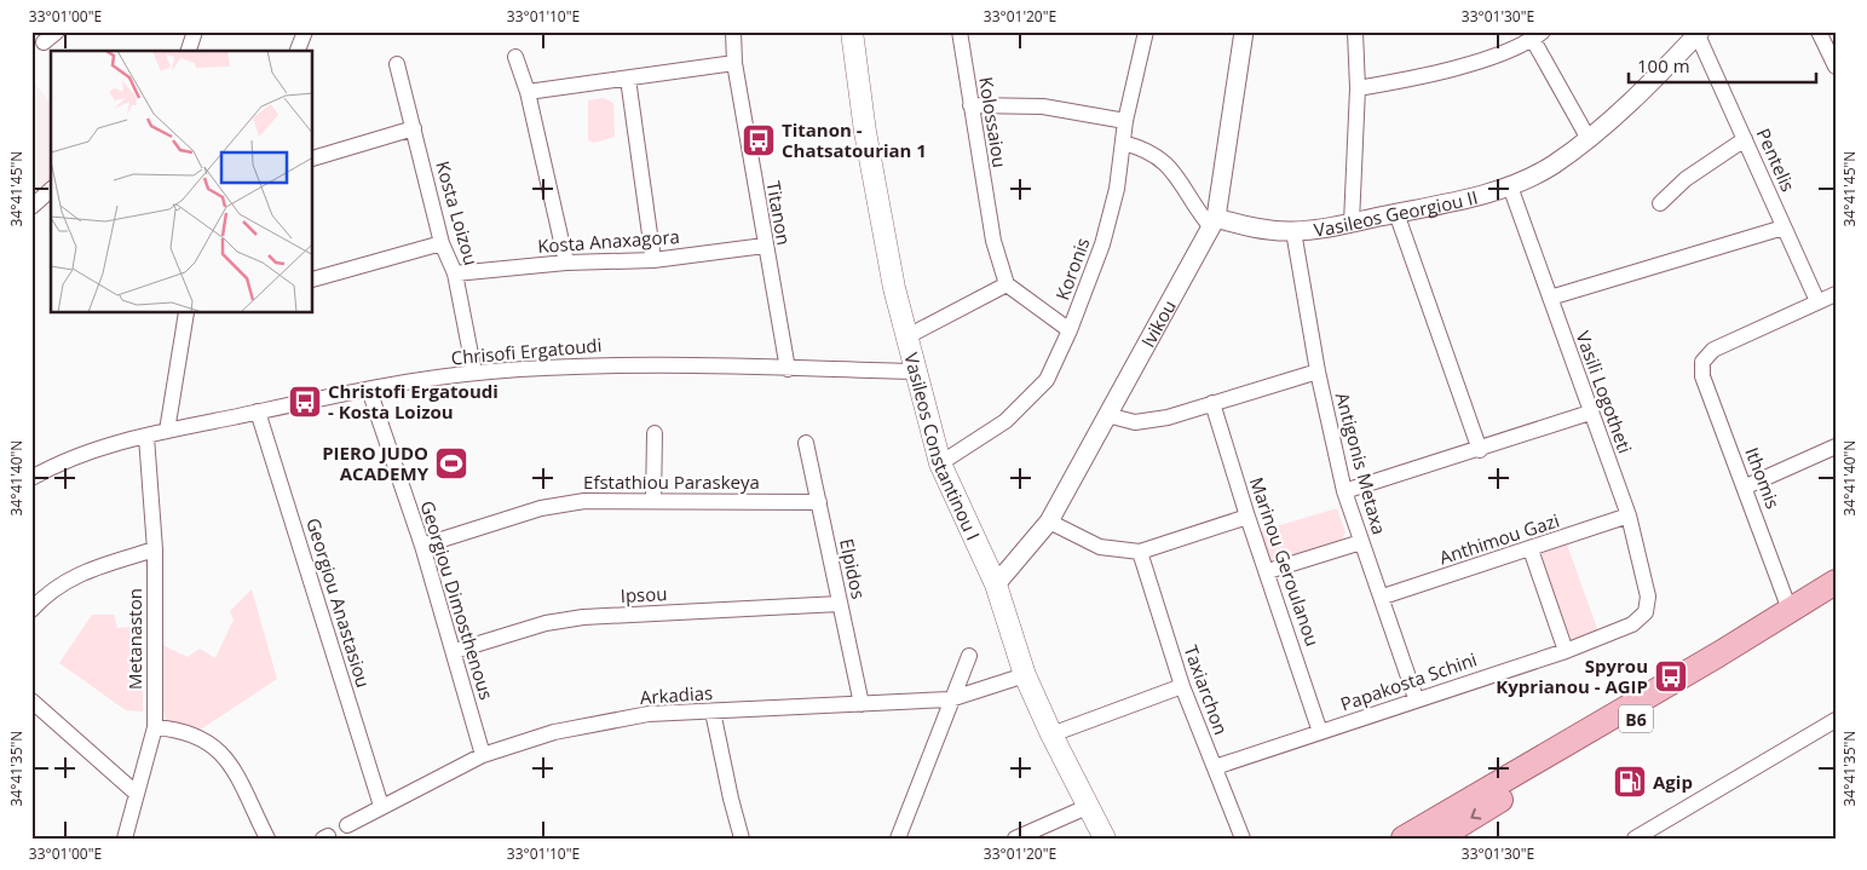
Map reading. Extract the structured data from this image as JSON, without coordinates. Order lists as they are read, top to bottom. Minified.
{"streets":{"main road":["Vasileos Constantinou I","B6"],"street":["Kolossaiou","Pentelis","Vasileos Georgiou II","Kosta Loizou","Titanon","Kosta Anaxagora","Koronis","Ivikou","Chrisofi Ergatoudi","Vasili Logotheti","Antigonis Metaxa","Ithomis","Efstathiou Paraskeya","Anthimou Gazi","Marinou Geroulanou","Elpidos","Ipsou","Georgiou Dimosthenous","Georgiou Anastasiou","Metanaston","Papakosta Schini","Taxiarchon","Arkadias"]},"crossings":[["Pentelis","Vasileos Georgiou II"],["Pentelis","Ithomis"],["Vasileos Georgiou II","Ivikou"],["Vasileos Georgiou II","Vasili Logotheti"],["Vasileos Georgiou II","Antigonis Metaxa"],["Kosta Loizou","Kosta Anaxagora"],["Kosta Loizou","Chrisofi Ergatoudi"],["Titanon","Kosta Anaxagora"],["Titanon","Chrisofi Ergatoudi"],["Koronis","Vasileos Constantinou I"],["Ivikou","Vasileos Constantinou I"],["Chrisofi Ergatoudi","Vasileos Constantinou I"],["Chrisofi Ergatoudi","Georgiou Dimosthenous"],["Chrisofi Ergatoudi","Georgiou Anastasiou"],["Chrisofi Ergatoudi","Metanaston"],["Vasili Logotheti","Anthimou Gazi"],["Vasili Logotheti","Papakosta Schini"],["Vasileos Constantinou I","Arkadias"],["Antigonis Metaxa","Anthimou Gazi"],["Antigonis Metaxa","Papakosta Schini"],["Ithomis","B6"],["Efstathiou Paraskeya","Elpidos"],["Efstathiou Paraskeya","Georgiou Dimosthenous"],["Marinou Geroulanou","Papakosta Schini"],["Elpidos","Ipsou"],["Elpidos","Arkadias"],["Ipsou","Georgiou Dimosthenous"],["Georgiou Dimosthenous","Arkadias"],["Georgiou Anastasiou","Arkadias"],["Papakosta Schini","Taxiarchon"]],"places":{"bus stop":["Titanon - Chatsatourian 1","Christofi Ergatoudi - Kosta Loizou","Spyrou Kyprianou - AGIP"],"sports":["PIERO JUDO ACADEMY"],"fuel station":["Agip"]},"scale_bar":"100 m","coordinates":["33°01'00\"E","33°01'10\"E","33°01'20\"E","33°01'30\"E","34°41'45\"N","34°41'40\"N","34°41'35\"N"]}
